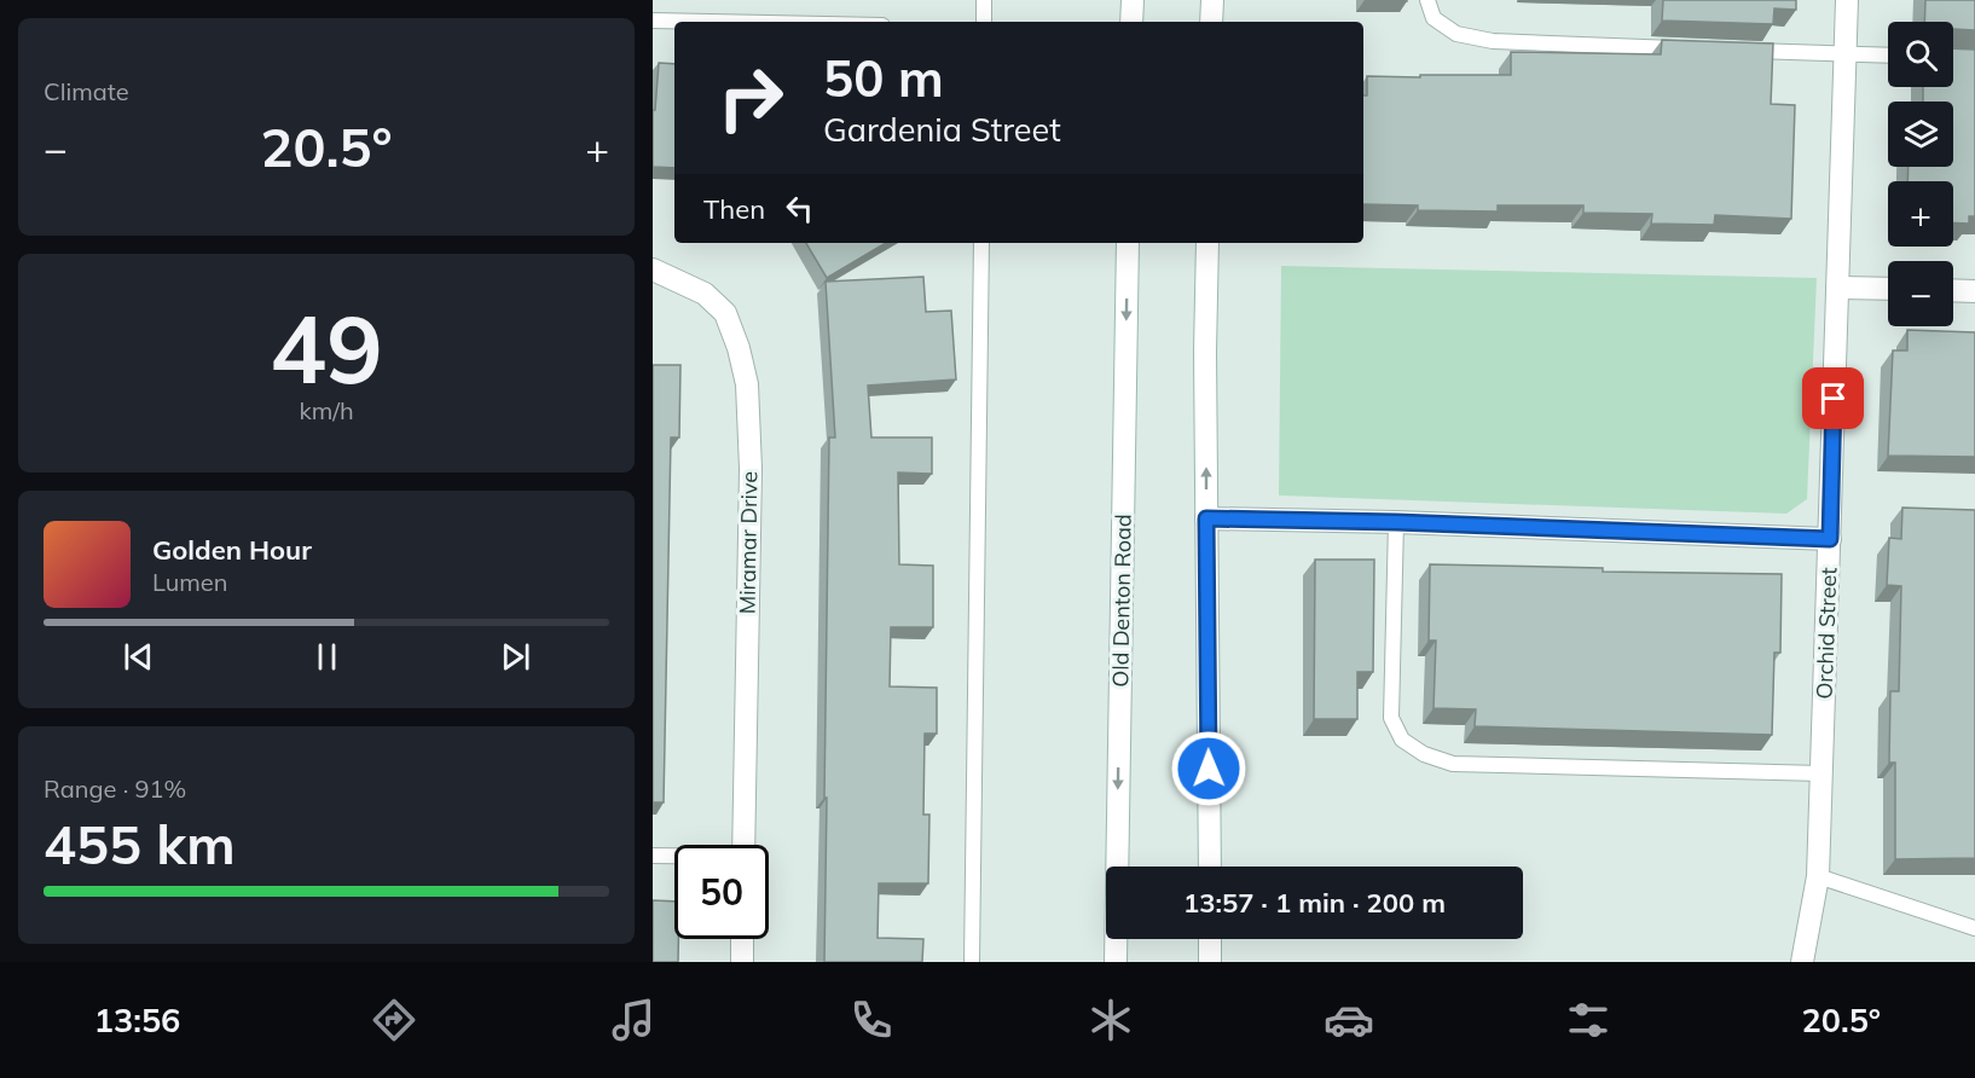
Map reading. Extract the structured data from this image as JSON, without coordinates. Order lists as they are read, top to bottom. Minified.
{"streets":{"street":["Miramar Drive","Old Denton Road","Orchid Street"]},"page":{"tile":["Climate",["49","km/h"],["Range · 91%","455 km"]],"map_buttons":["+","−"],"turn":["50 m","Gardenia Street"],"heat":["−","20.5°","+"],"then":"Then","song":["Golden Hour","Lumen"],"limit":"50","trip":"13:57 · 1 min · 200 m","tabs":["13:56","20.5°"]}}
